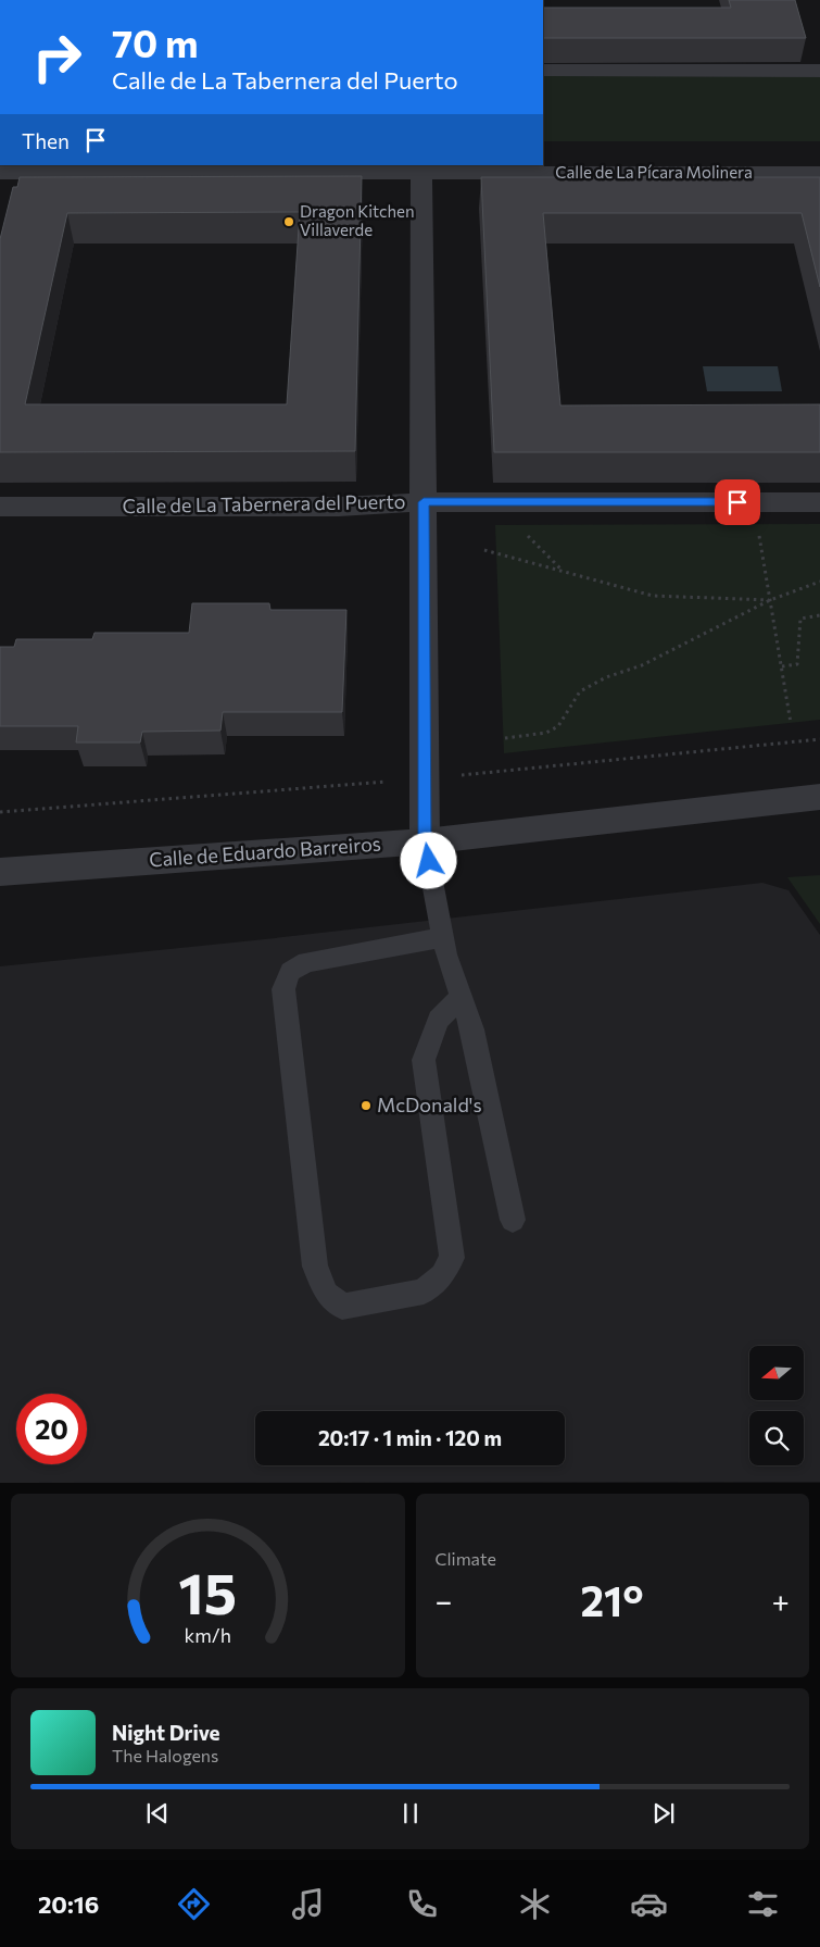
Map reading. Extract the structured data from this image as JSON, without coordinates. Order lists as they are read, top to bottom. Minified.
{"streets":{"street":["Calle de La Pícara Molinera","Calle de La Tabernera del Puerto","Calle de Eduardo Barreiros"]},"places":["Dragon Kitchen Villaverde","McDonald's"],"north":"left","page":{"turn":["70 m","Calle de La Tabernera del Puerto"],"then":"Then","limit":"20","trip":"20:17 · 1 min · 120 m","tile":"Climate","heat":["−","21°","+"],"song":["Night Drive","The Halogens"],"tabs":"20:16","gauge":["15","km/h"]}}
